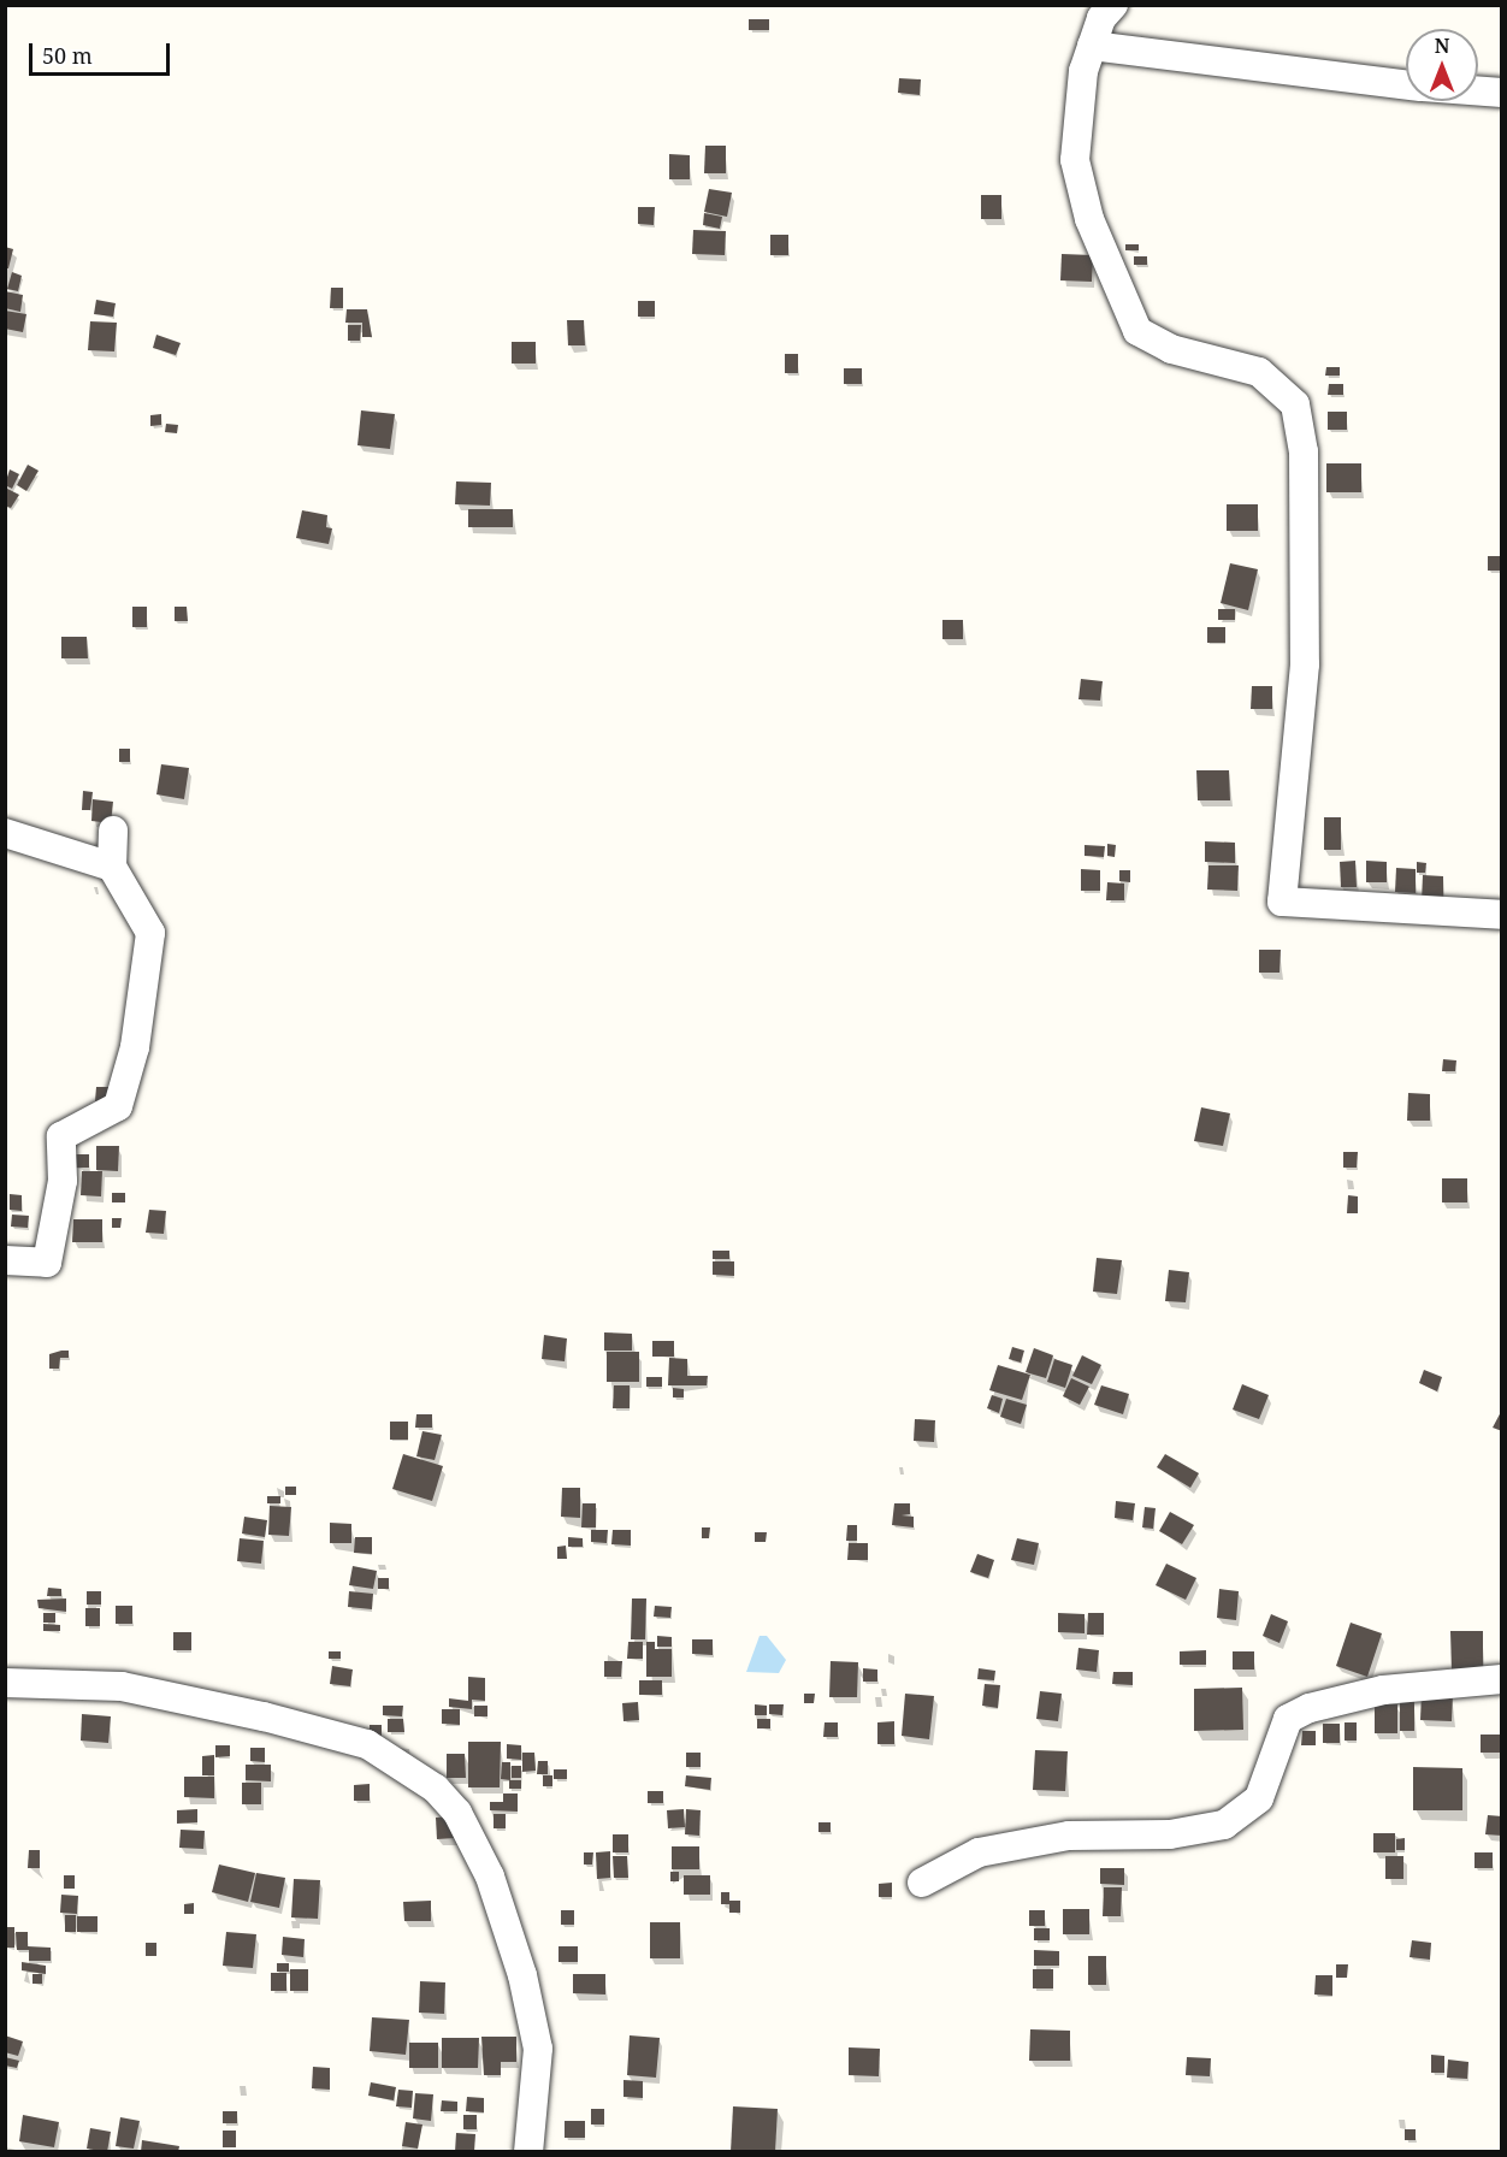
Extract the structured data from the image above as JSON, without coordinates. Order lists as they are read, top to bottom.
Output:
{
  "scale_bar": "50 m",
  "north": "top"
}
